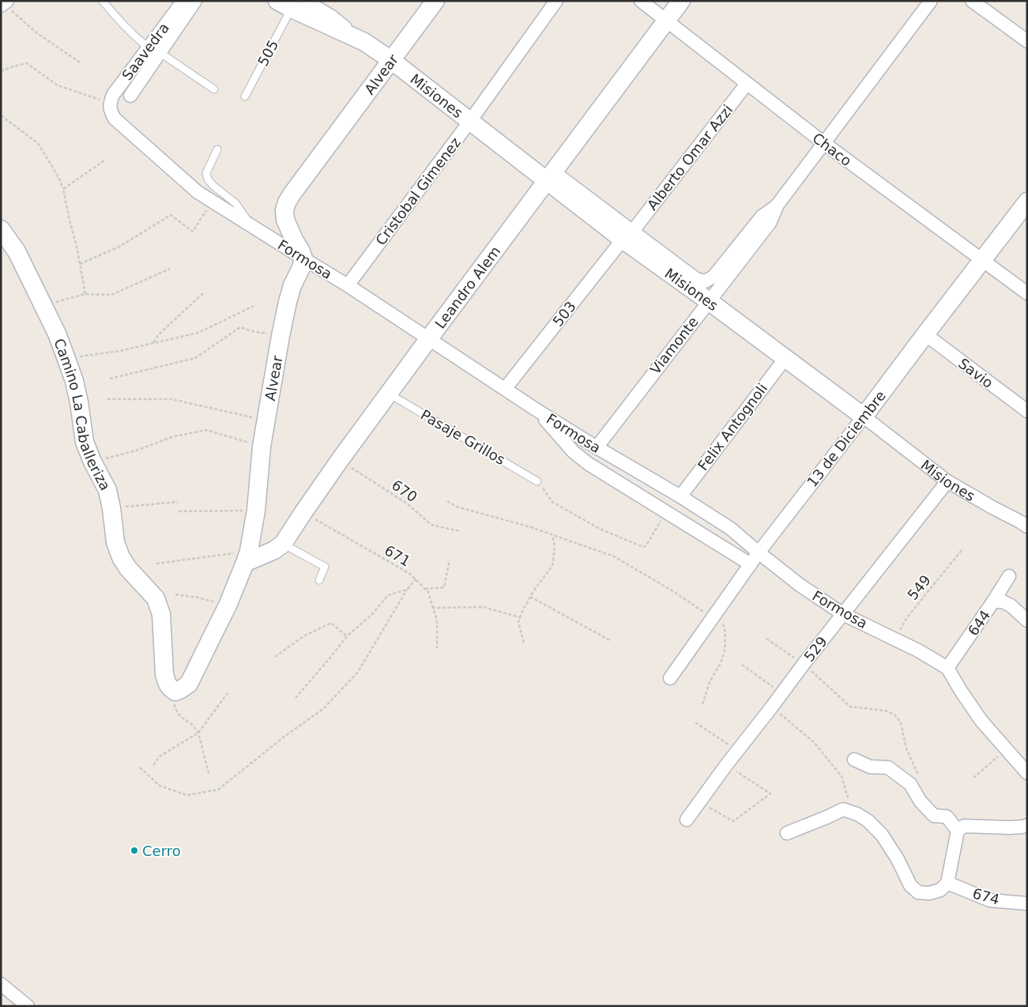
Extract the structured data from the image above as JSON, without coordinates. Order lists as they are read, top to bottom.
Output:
{
  "streets": {
    "street": [
      "Saavedra",
      "Alvear",
      "Misiones",
      "Chaco",
      "Alberto Omar Azzi",
      "Cristobal Gimenez",
      "Formosa",
      "Leandro Alem",
      "503",
      "Viamonte",
      "Savio",
      "Camino La Caballeriza",
      "Felix Antognoli",
      "13 de Diciembre",
      "644",
      "529",
      "674"
    ],
    "lane": ["505", "Pasaje Grillos"],
    "path": ["670", "671", "549"]
  },
  "crossings": [
    ["Saavedra", "Formosa"],
    ["505", "Misiones"],
    ["Alvear", "Misiones"],
    ["Alvear", "Formosa"],
    ["Alvear", "Leandro Alem"],
    ["Alvear", "Camino La Caballeriza"],
    ["Misiones", "Alberto Omar Azzi"],
    ["Misiones", "Cristobal Gimenez"],
    ["Misiones", "Leandro Alem"],
    ["Misiones", "503"],
    ["Misiones", "Viamonte"],
    ["Misiones", "Felix Antognoli"],
    ["Misiones", "13 de Diciembre"],
    ["Misiones", "529"],
    ["Chaco", "Alberto Omar Azzi"],
    ["Chaco", "Leandro Alem"],
    ["Chaco", "Viamonte"],
    ["Chaco", "13 de Diciembre"],
    ["Alberto Omar Azzi", "503"],
    ["Cristobal Gimenez", "Formosa"],
    ["Formosa", "Leandro Alem"],
    ["Formosa", "503"],
    ["Formosa", "Viamonte"],
    ["Formosa", "Felix Antognoli"],
    ["Formosa", "13 de Diciembre"],
    ["Formosa", "549"],
    ["Formosa", "644"],
    ["Formosa", "529"],
    ["Leandro Alem", "Pasaje Grillos"],
    ["Leandro Alem", "670"],
    ["Leandro Alem", "671"],
    ["Savio", "13 de Diciembre"]
  ],
  "places": ["Cerro"]
}
